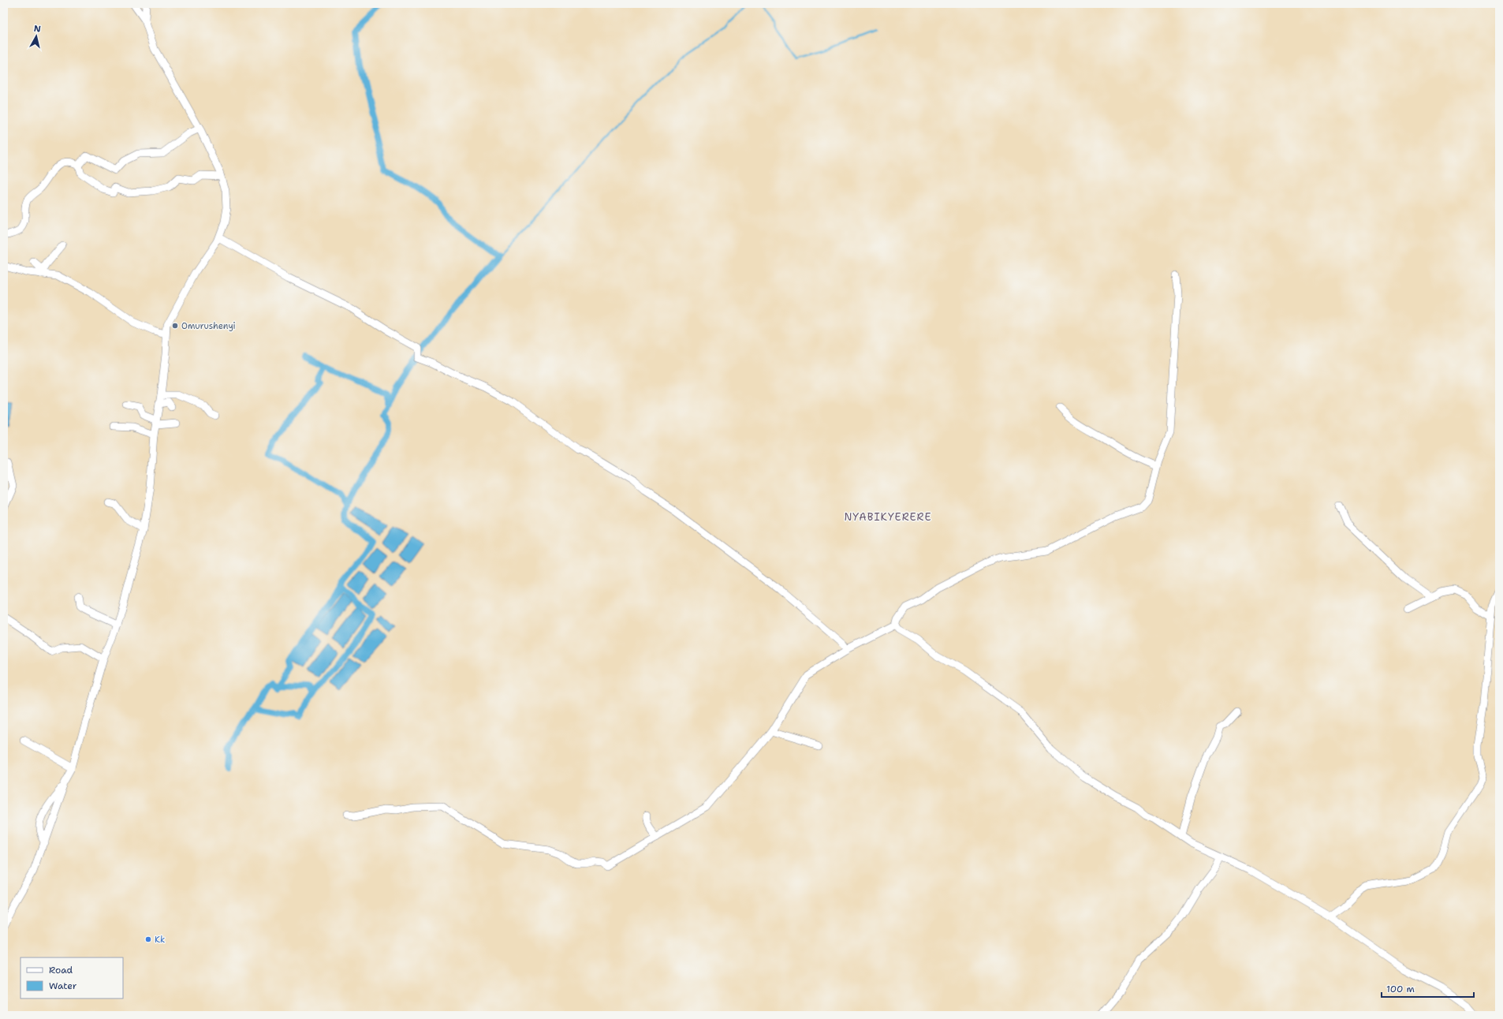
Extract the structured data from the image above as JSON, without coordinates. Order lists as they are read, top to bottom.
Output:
{
  "districts": ["NYABIKYERERE"],
  "places": ["Omurushenyi", "Kk"],
  "legend": ["Road", "Water"],
  "scale_bar": "100 m",
  "north": "top"
}
